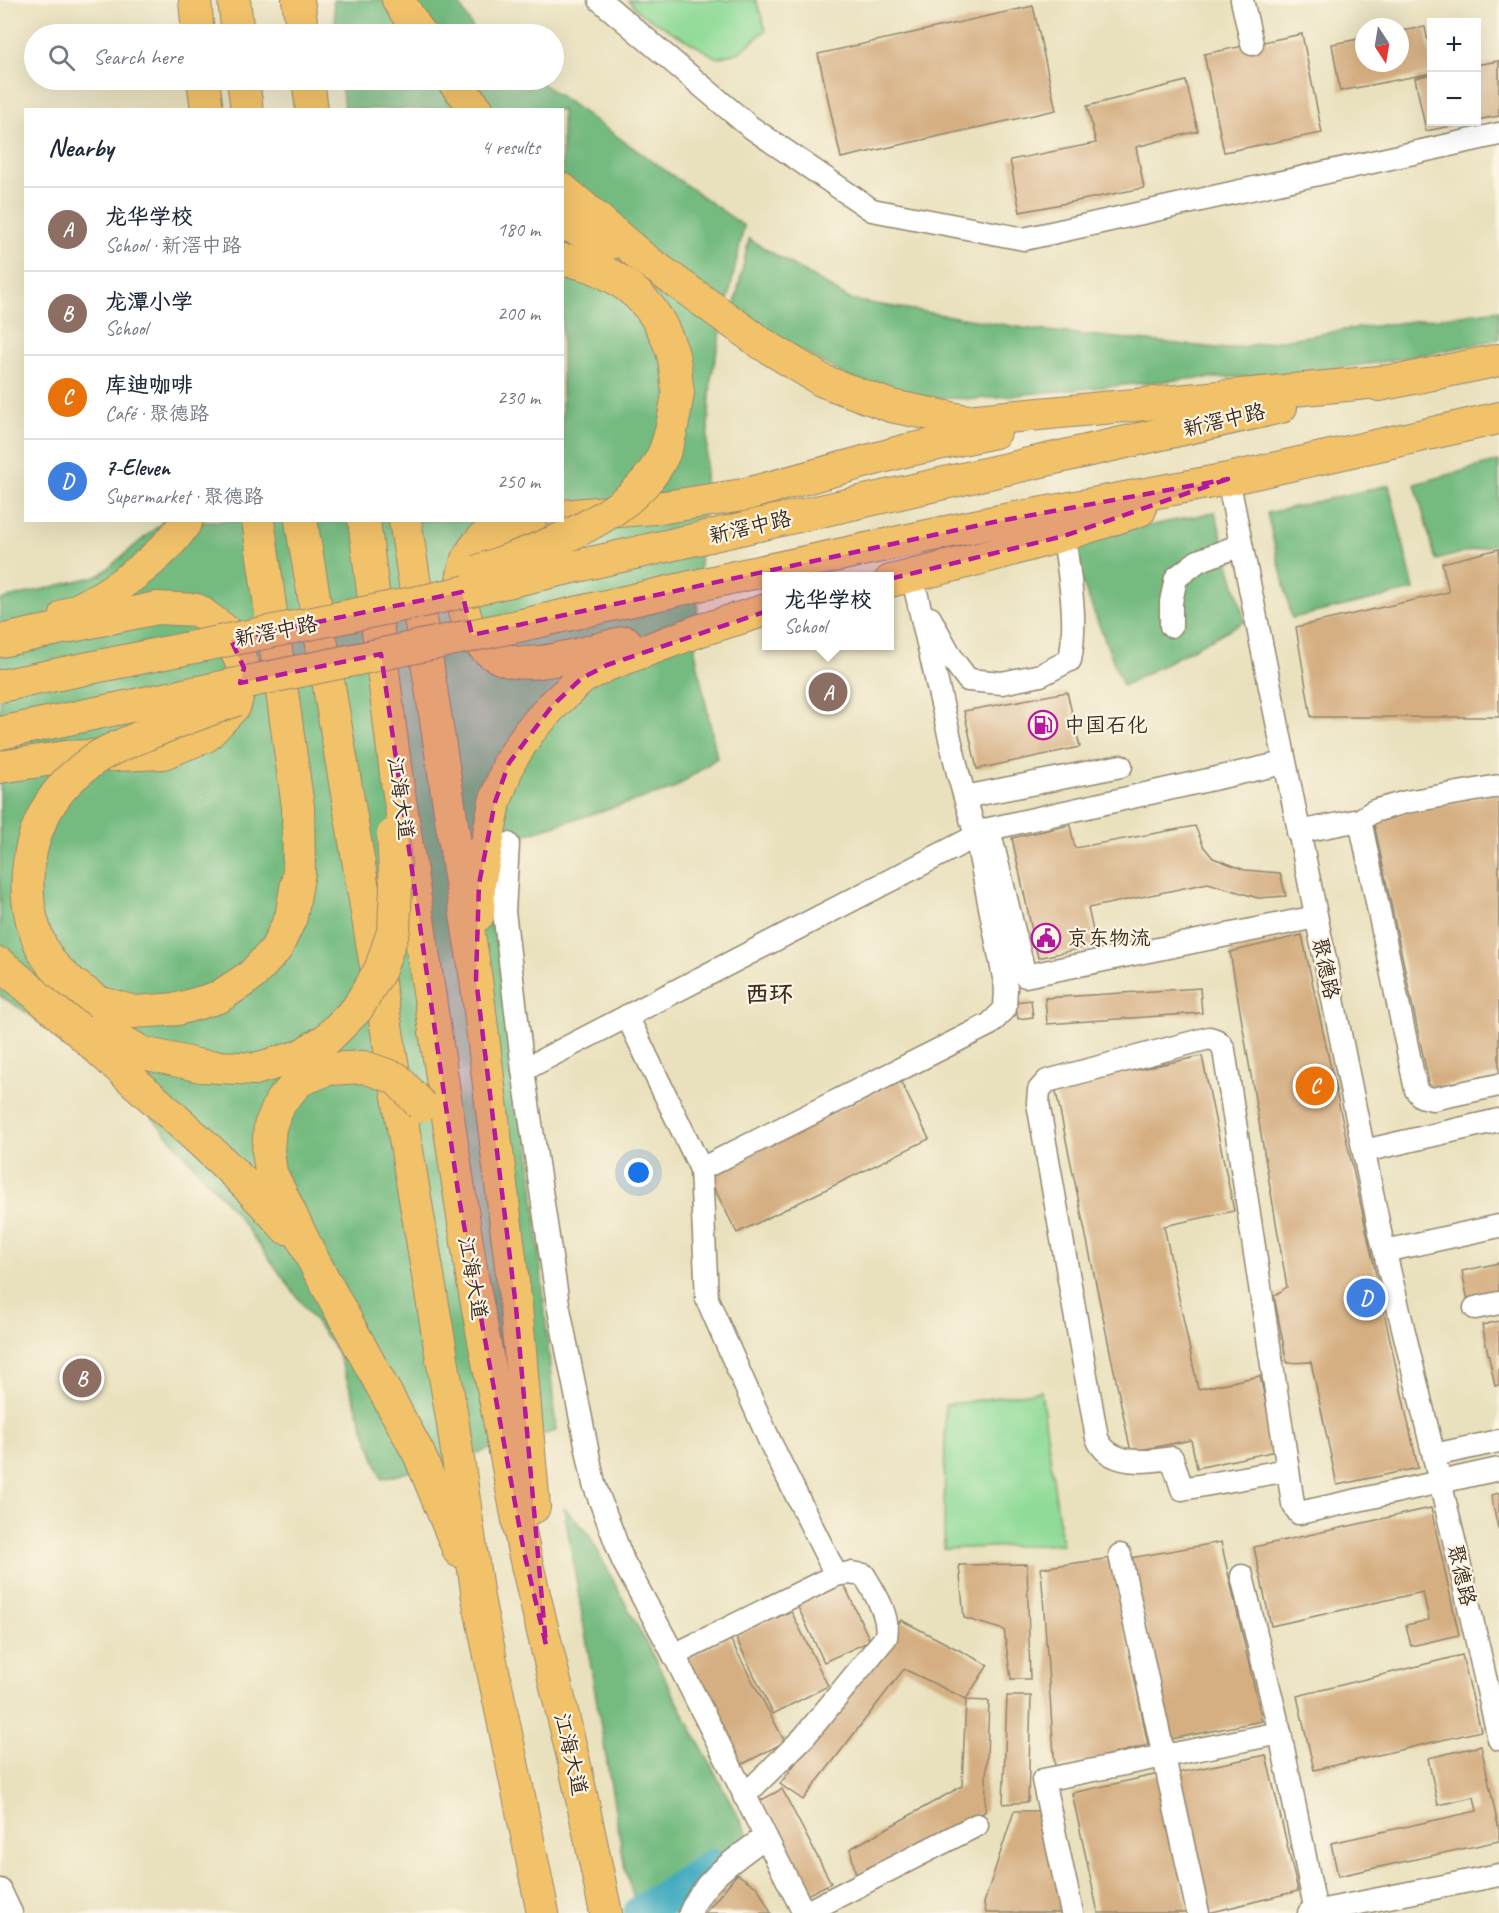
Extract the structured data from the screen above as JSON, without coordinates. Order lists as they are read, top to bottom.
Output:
{
  "streets": {
    "highway": ["新滘中路", "江海大道"],
    "street": ["聚德路"]
  },
  "crossings": [
    ["新滘中路", "江海大道"],
    ["新滘中路", "聚德路"]
  ],
  "districts": ["西环"],
  "places": {
    "fuel station": ["中国石化"],
    "public building": ["京东物流"]
  },
  "north": "bottom",
  "page": {
    "map_buttons": ["+", "−"],
    "search": "Search here",
    "heading": ["Nearby", "4 results"],
    "list": [
      {
        "mark": "A",
        "name": "龙华学校",
        "note": "School · 新滘中路",
        "value": "180 m"
      },
      {
        "mark": "B",
        "name": "龙潭小学",
        "note": "School",
        "value": "200 m"
      },
      {
        "mark": "C",
        "name": "库迪咖啡",
        "note": "Café · 聚德路",
        "value": "230 m"
      },
      {
        "mark": "D",
        "name": "7-Eleven",
        "note": "Supermarket · 聚德路",
        "value": "250 m"
      }
    ],
    "popup": ["龙华学校", "School"],
    "pins": [
      "A",
      "C",
      "D",
      "B"
    ]
  }
}
